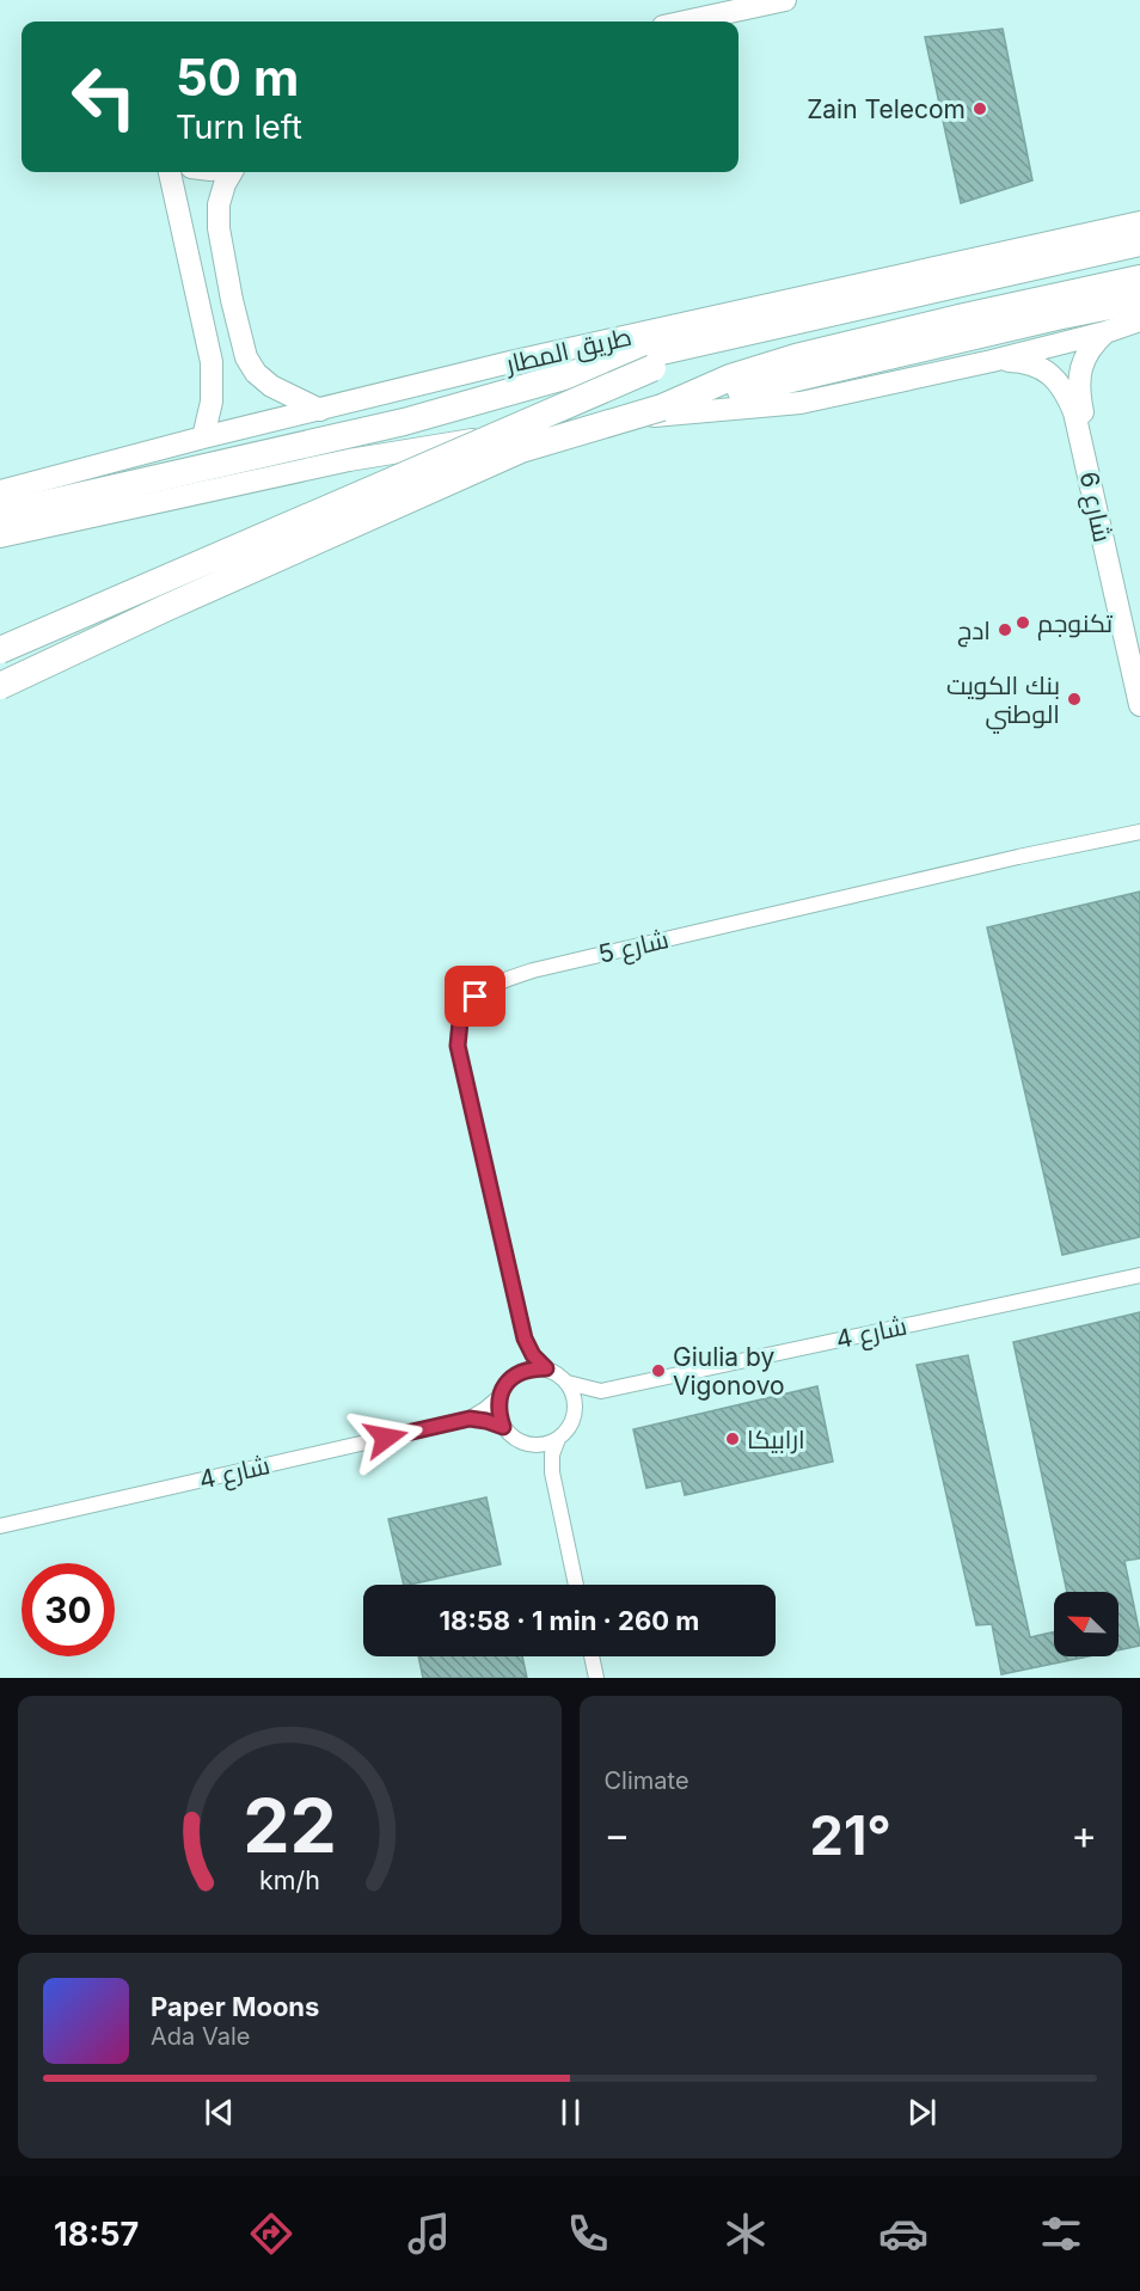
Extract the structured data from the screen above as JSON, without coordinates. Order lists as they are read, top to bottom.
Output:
{
  "streets": {
    "main road": ["طريق المطار", "شارع 6"],
    "street": ["شارع 5", "شارع 4"]
  },
  "crossings": [
    ["شارع 5", "شارع 4"]
  ],
  "places": [
    "Zain Telecom",
    "تكنوجم",
    "ادج",
    "بنك الكويت الوطني",
    "Giulia by Vigonovo",
    "ارابيكا"
  ],
  "north": "top left",
  "page": {
    "turn": ["50 m", "Turn left"],
    "limit": "30",
    "trip": "18:58 · 1 min · 260 m",
    "tile": "Climate",
    "heat": ["−", "21°", "+"],
    "song": ["Paper Moons", "Ada Vale"],
    "tabs": "18:57",
    "gauge": ["22", "km/h"]
  }
}
